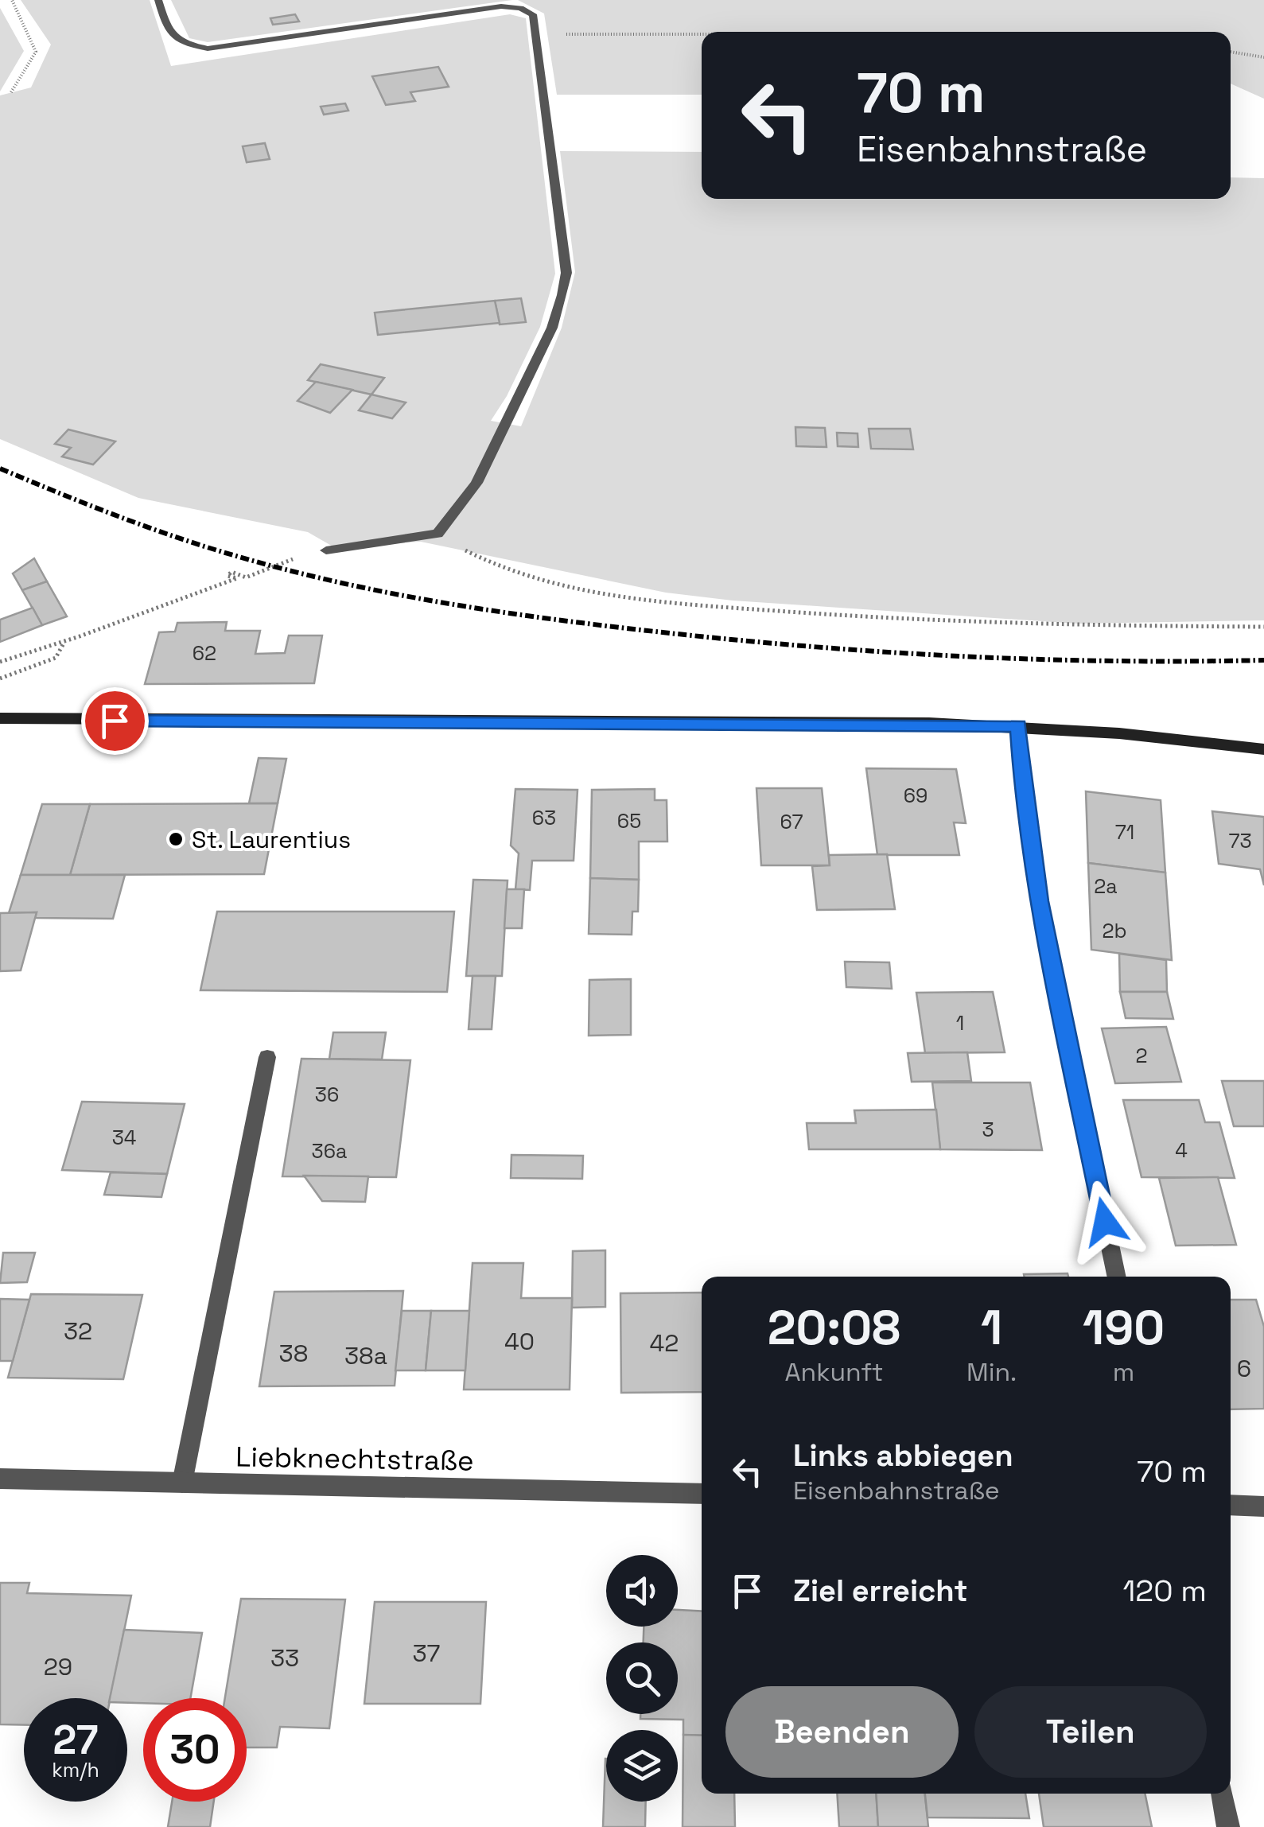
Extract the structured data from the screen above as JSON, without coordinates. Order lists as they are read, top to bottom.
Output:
{
  "streets": {
    "street": ["Liebknechtstraße"]
  },
  "places": ["St. Laurentius"],
  "house_numbers": [
    "62",
    "69",
    "63",
    "65",
    "67",
    "71",
    "73",
    "2a",
    "2b",
    "1",
    "2",
    "36",
    "3",
    "34",
    "4",
    "36a",
    "32",
    "40",
    "42",
    "38",
    "38a",
    "6",
    "37",
    "33",
    "29"
  ],
  "page": {
    "turn": ["70 m", "Eisenbahnstraße"],
    "eta": [
      "20:08",
      "Ankunft",
      "1",
      "Min.",
      "190",
      "m"
    ],
    "list": [
      {
        "name": "Links abbiegen",
        "note": "Eisenbahnstraße",
        "value": "70 m"
      },
      {
        "name": "Ziel erreicht",
        "value": "120 m"
      }
    ],
    "buttons": ["Beenden", "Teilen"],
    "speed": "27 km/h",
    "limit": "30"
  }
}
